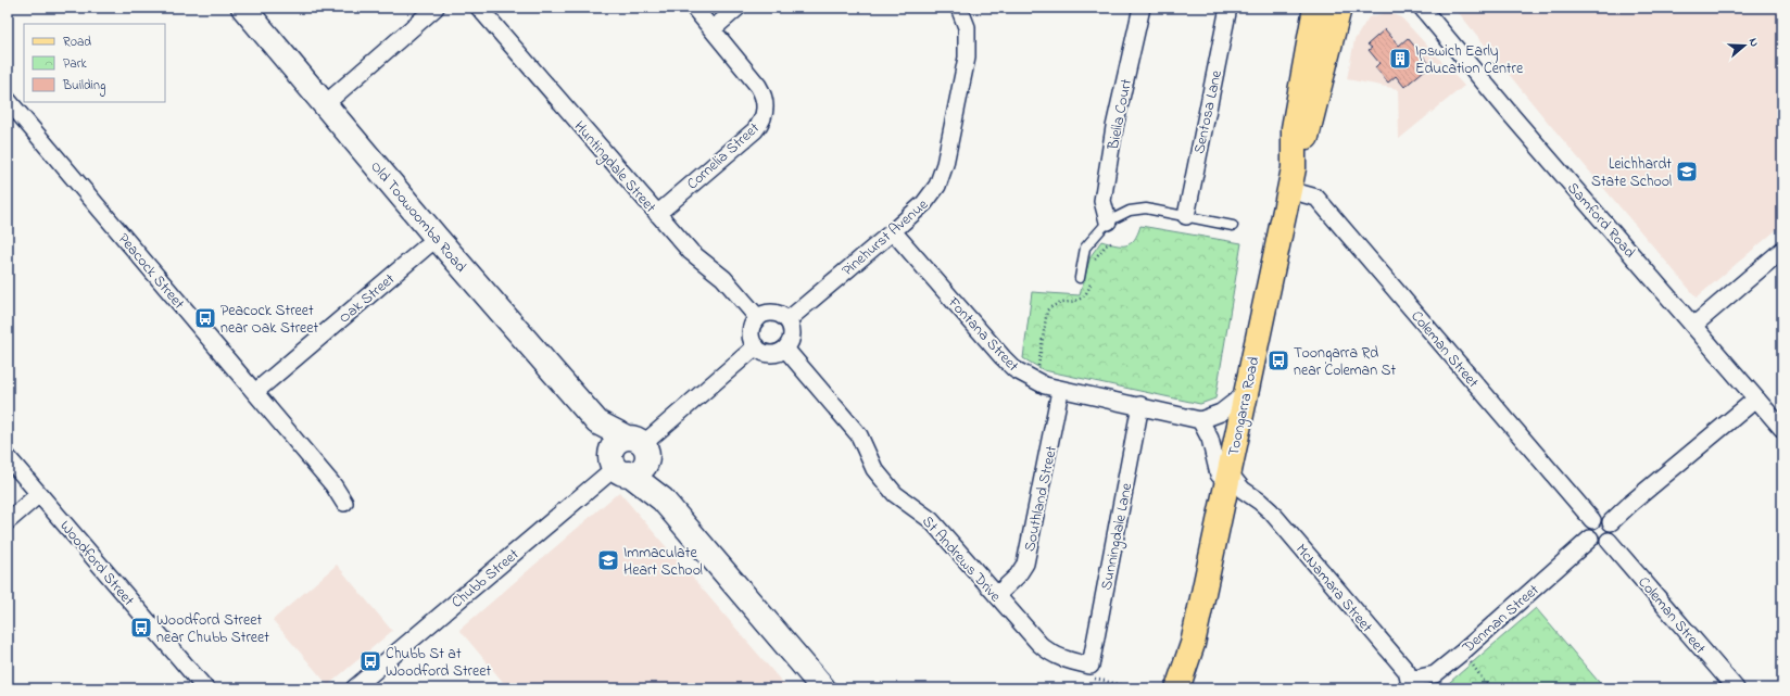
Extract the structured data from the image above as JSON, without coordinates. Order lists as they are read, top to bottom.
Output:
{
  "streets": {
    "main road": ["Toongarra Road"],
    "street": [
      "Sentosa Lane",
      "Biella Court",
      "Cornelia Street",
      "Huntingdale Street",
      "Old Toowoomba Road",
      "Samford Road",
      "Pinehurst Avenue",
      "Peacock Street",
      "Oak Street",
      "Fontana Street",
      "Coleman Street",
      "Southland Street",
      "Sunningdale Lane",
      "St Andrews Drive",
      "Woodford Street",
      "Chubb Street",
      "McNamara Street",
      "Denman Street"
    ]
  },
  "crossings": [
    ["Cornelia Street", "Huntingdale Street"],
    ["Huntingdale Street", "Pinehurst Avenue"],
    ["Huntingdale Street", "St Andrews Drive"],
    ["Old Toowoomba Road", "Oak Street"],
    ["Old Toowoomba Road", "Chubb Street"],
    ["Pinehurst Avenue", "Fontana Street"],
    ["Pinehurst Avenue", "St Andrews Drive"],
    ["Peacock Street", "Oak Street"],
    ["Fontana Street", "Southland Street"],
    ["Fontana Street", "Sunningdale Lane"],
    ["Coleman Street", "Toongarra Road"],
    ["Coleman Street", "Denman Street"],
    ["Toongarra Road", "McNamara Street"],
    ["Southland Street", "St Andrews Drive"],
    ["Sunningdale Lane", "St Andrews Drive"],
    ["McNamara Street", "Denman Street"]
  ],
  "places": {
    "building": ["Ipswich Early Education Centre"],
    "school or university": ["Leichhardt State School", "Immaculate Heart School"],
    "bus stop": [
      "Peacock Street near Oak Street",
      "Toongarra Rd near Coleman St",
      "Woodford Street near Chubb Street",
      "Chubb St at Woodford Street"
    ]
  },
  "legend": ["Road", "Park", "Building"],
  "north": "right"
}
